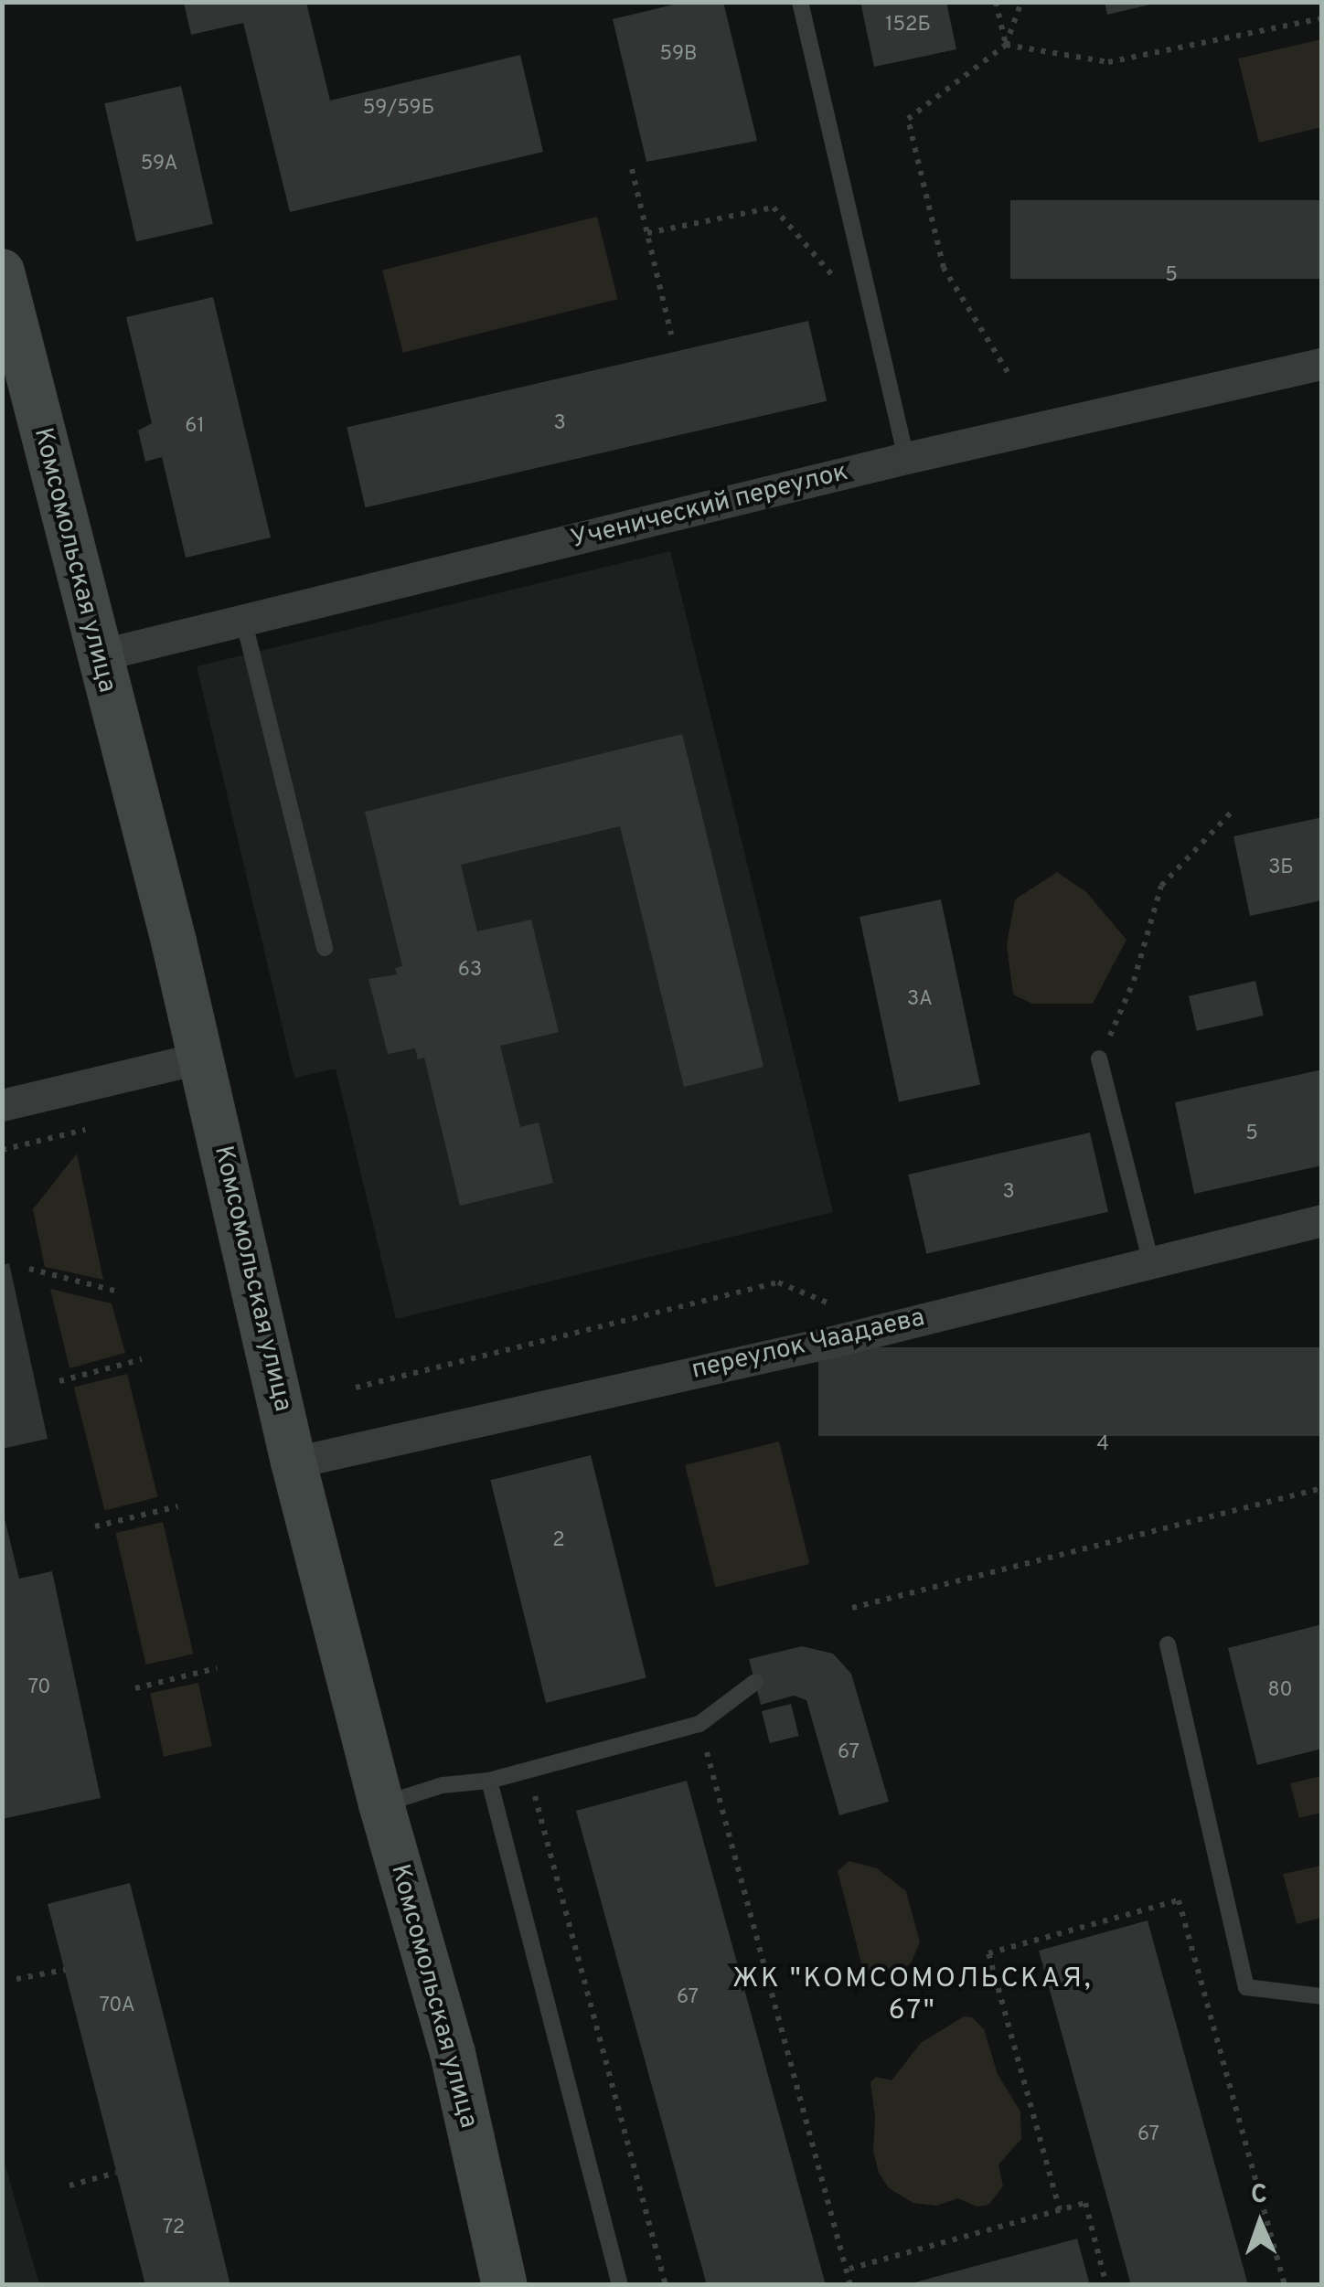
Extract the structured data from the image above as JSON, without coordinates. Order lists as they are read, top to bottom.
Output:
{
  "streets": {
    "main road": ["Комсомольская улица"],
    "street": ["Ученический переулок", "переулок Чаадаева"]
  },
  "crossings": [
    ["Ученический переулок", "Комсомольская улица"],
    ["Комсомольская улица", "переулок Чаадаева"]
  ],
  "districts": ["ЖК \"КОМСОМОЛЬСКАЯ, 67\""],
  "house_numbers": [
    "152Б",
    "59В",
    "59/59Б",
    "59А",
    "5",
    "3",
    "61",
    "3Б",
    "63",
    "3А",
    "5",
    "3",
    "4",
    "2",
    "70",
    "80",
    "67",
    "67",
    "70А",
    "67",
    "72"
  ],
  "north": "top"
}
